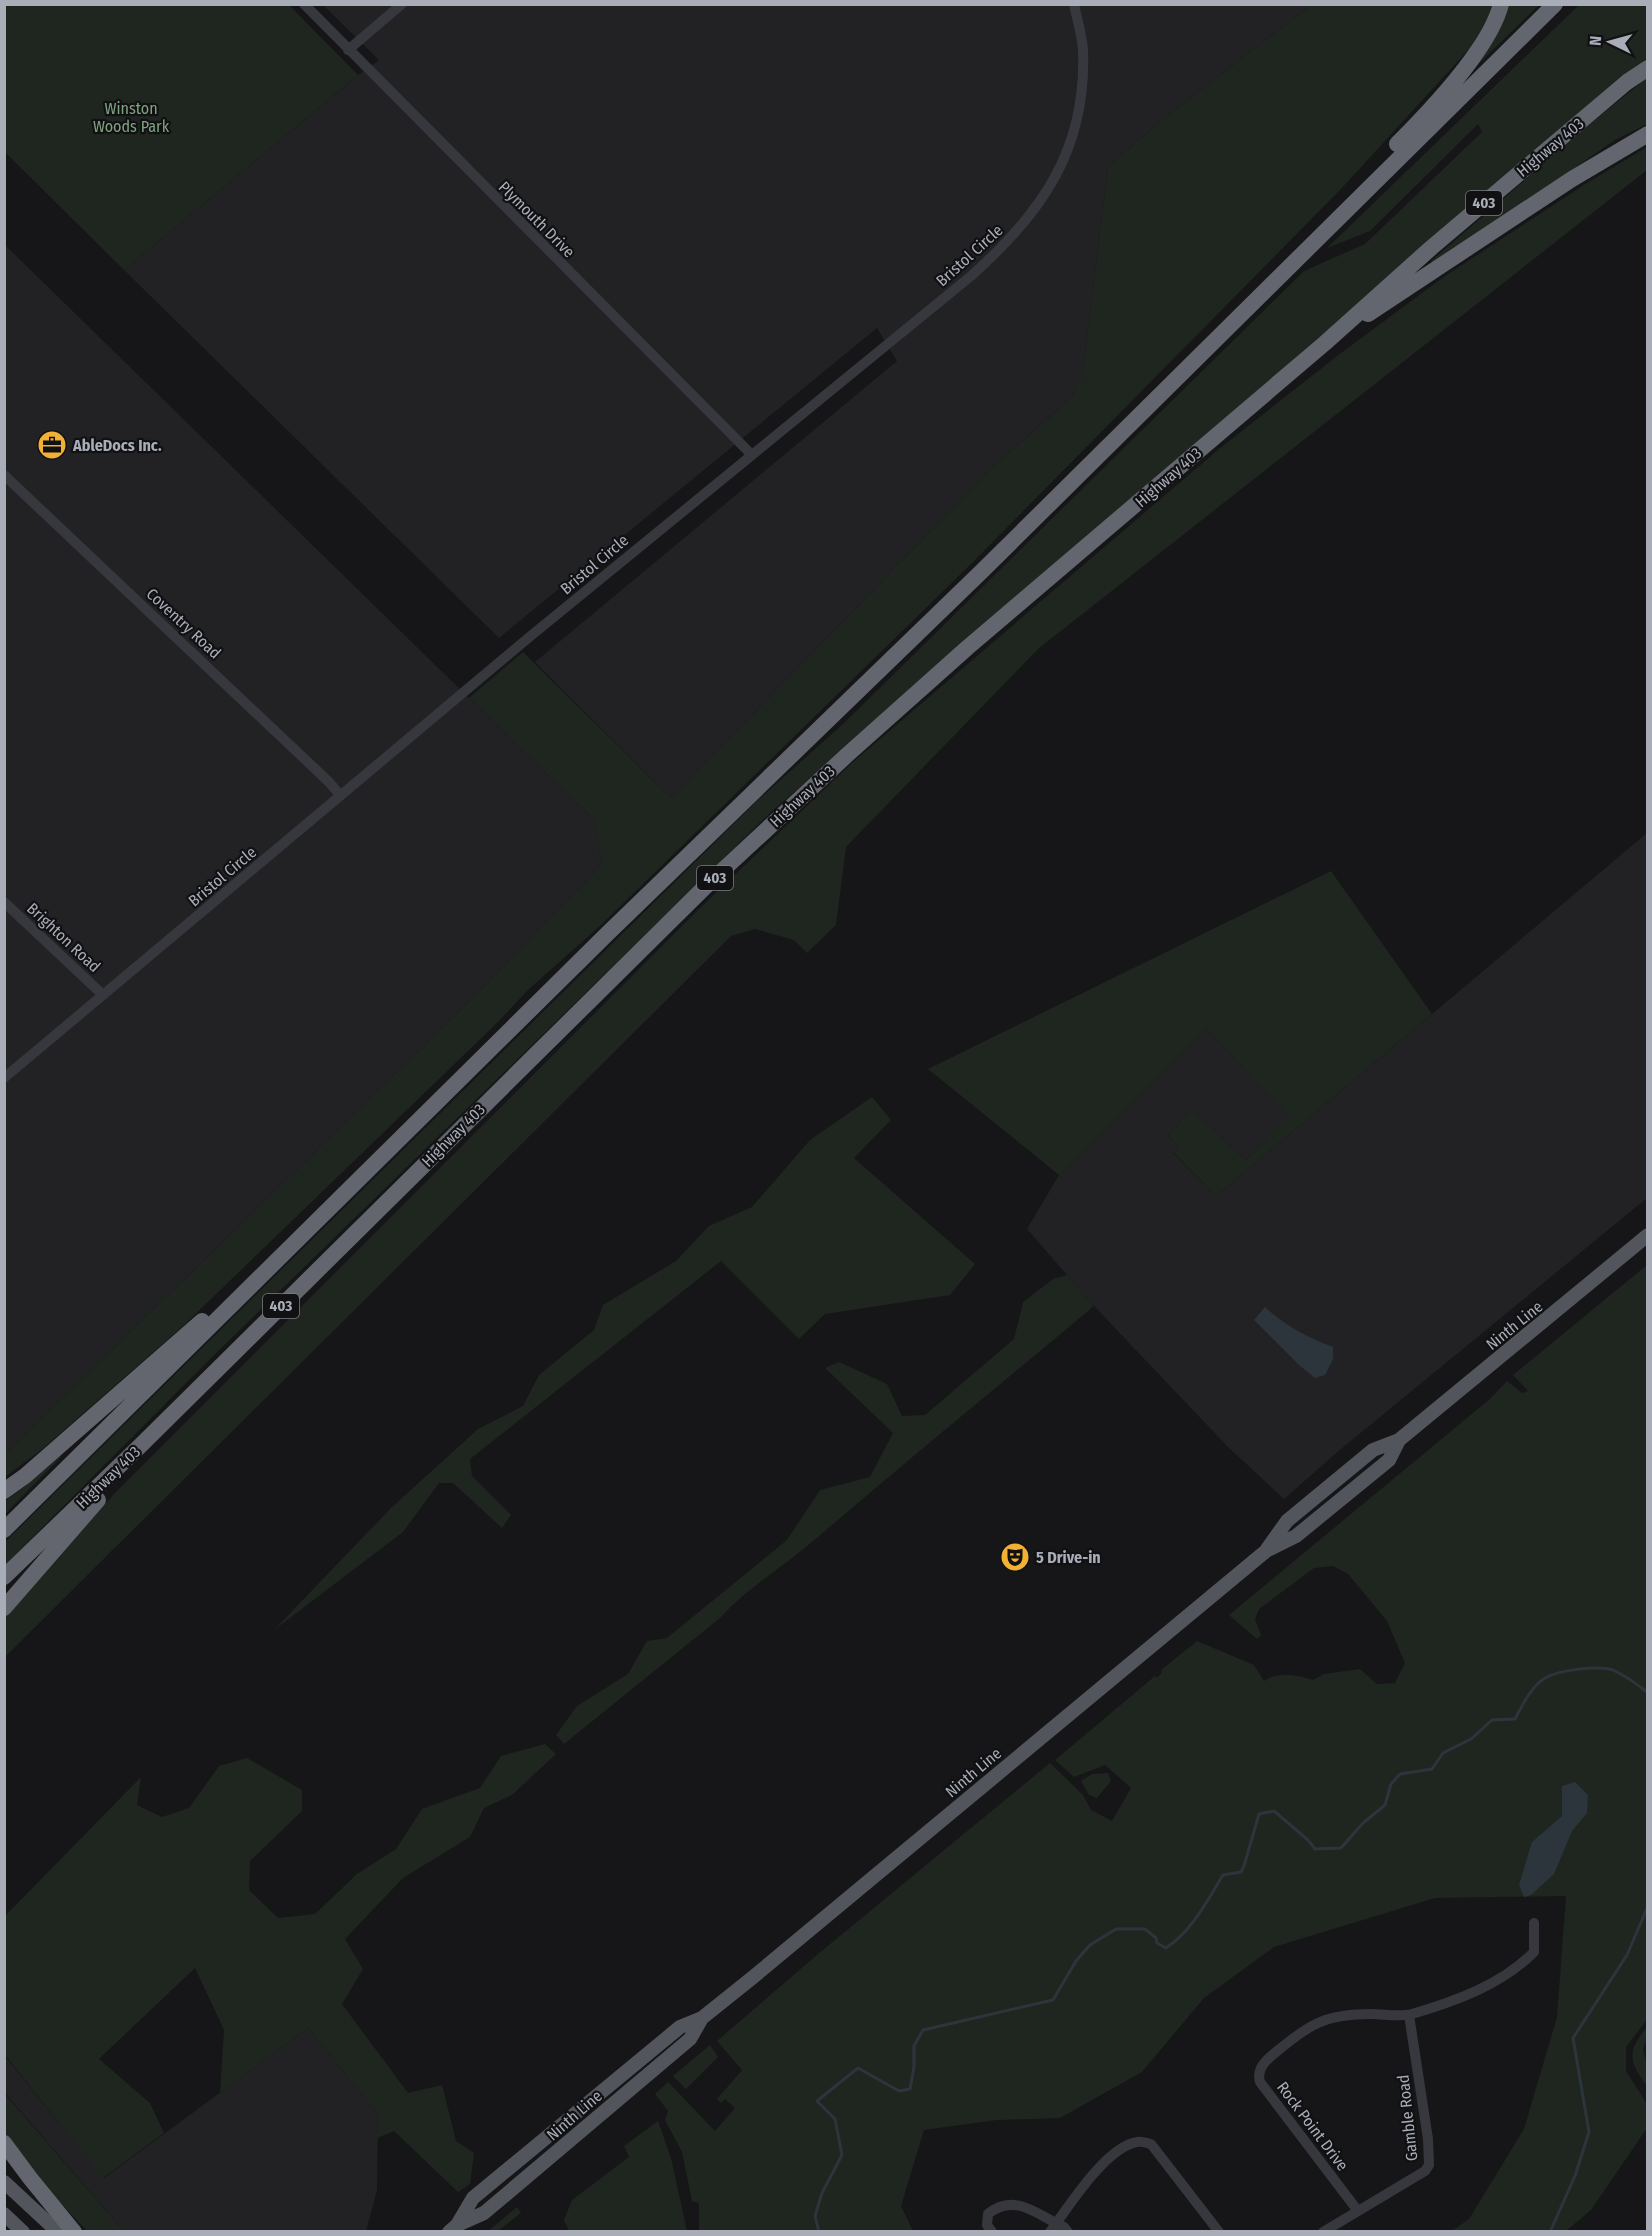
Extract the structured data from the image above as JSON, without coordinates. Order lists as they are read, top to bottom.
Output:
{
  "streets": {
    "highway": ["Highway 403", "403"],
    "main road": ["Ninth Line"],
    "street": [
      "Plymouth Drive",
      "Bristol Circle",
      "Coventry Road",
      "Brighton Road",
      "Gamble Road",
      "Rock Point Drive"
    ]
  },
  "crossings": [
    ["Plymouth Drive", "Bristol Circle"],
    ["Bristol Circle", "Coventry Road"],
    ["Bristol Circle", "Brighton Road"],
    ["Gamble Road", "Rock Point Drive"]
  ],
  "parks": ["Winston Woods Park"],
  "places": {
    "office": ["AbleDocs Inc."],
    "theatre": ["5 Drive-in"]
  },
  "north": "left"
}
